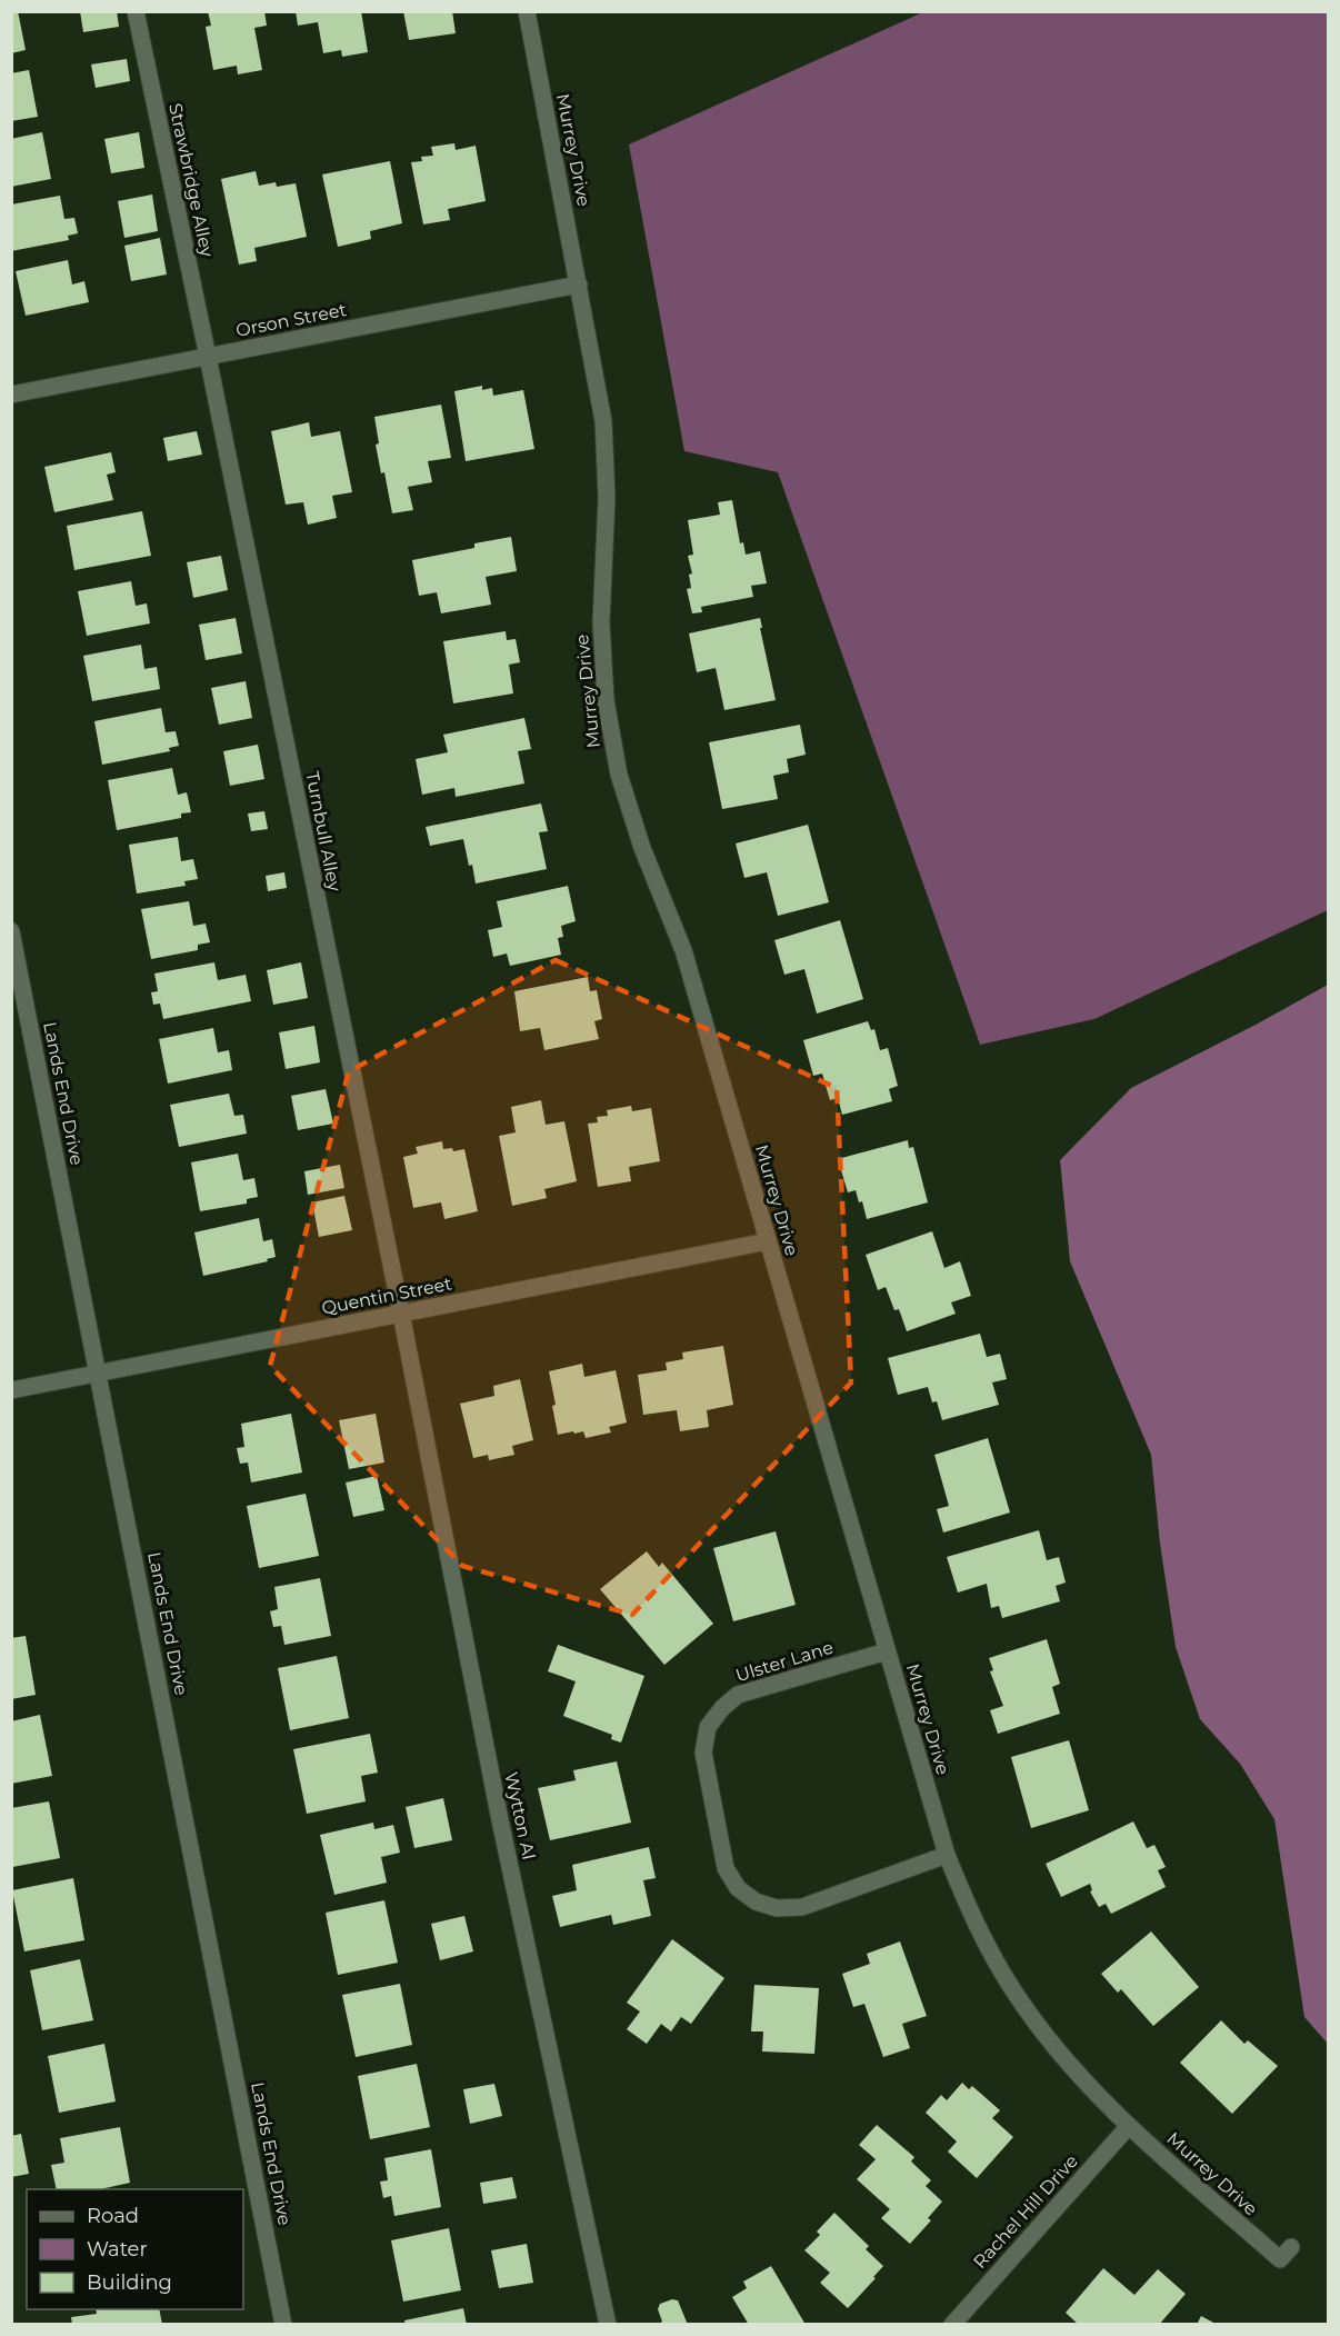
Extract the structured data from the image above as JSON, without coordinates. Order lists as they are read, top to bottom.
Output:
{
  "streets": {
    "street": [
      "Murrey Drive",
      "Strawbridge Alley",
      "Orson Street",
      "Turnbull Alley",
      "Lands End Drive",
      "Quentin Street",
      "Ulster Lane",
      "Wytton Al",
      "Rachel Hill Drive"
    ]
  },
  "crossings": [
    ["Murrey Drive", "Orson Street"],
    ["Murrey Drive", "Quentin Street"],
    ["Murrey Drive", "Ulster Lane"],
    ["Murrey Drive", "Rachel Hill Drive"],
    ["Strawbridge Alley", "Orson Street"],
    ["Strawbridge Alley", "Turnbull Alley"],
    ["Orson Street", "Turnbull Alley"],
    ["Turnbull Alley", "Quentin Street"],
    ["Turnbull Alley", "Wytton Al"],
    ["Lands End Drive", "Quentin Street"],
    ["Quentin Street", "Wytton Al"]
  ],
  "legend": ["Road", "Water", "Building"]
}
